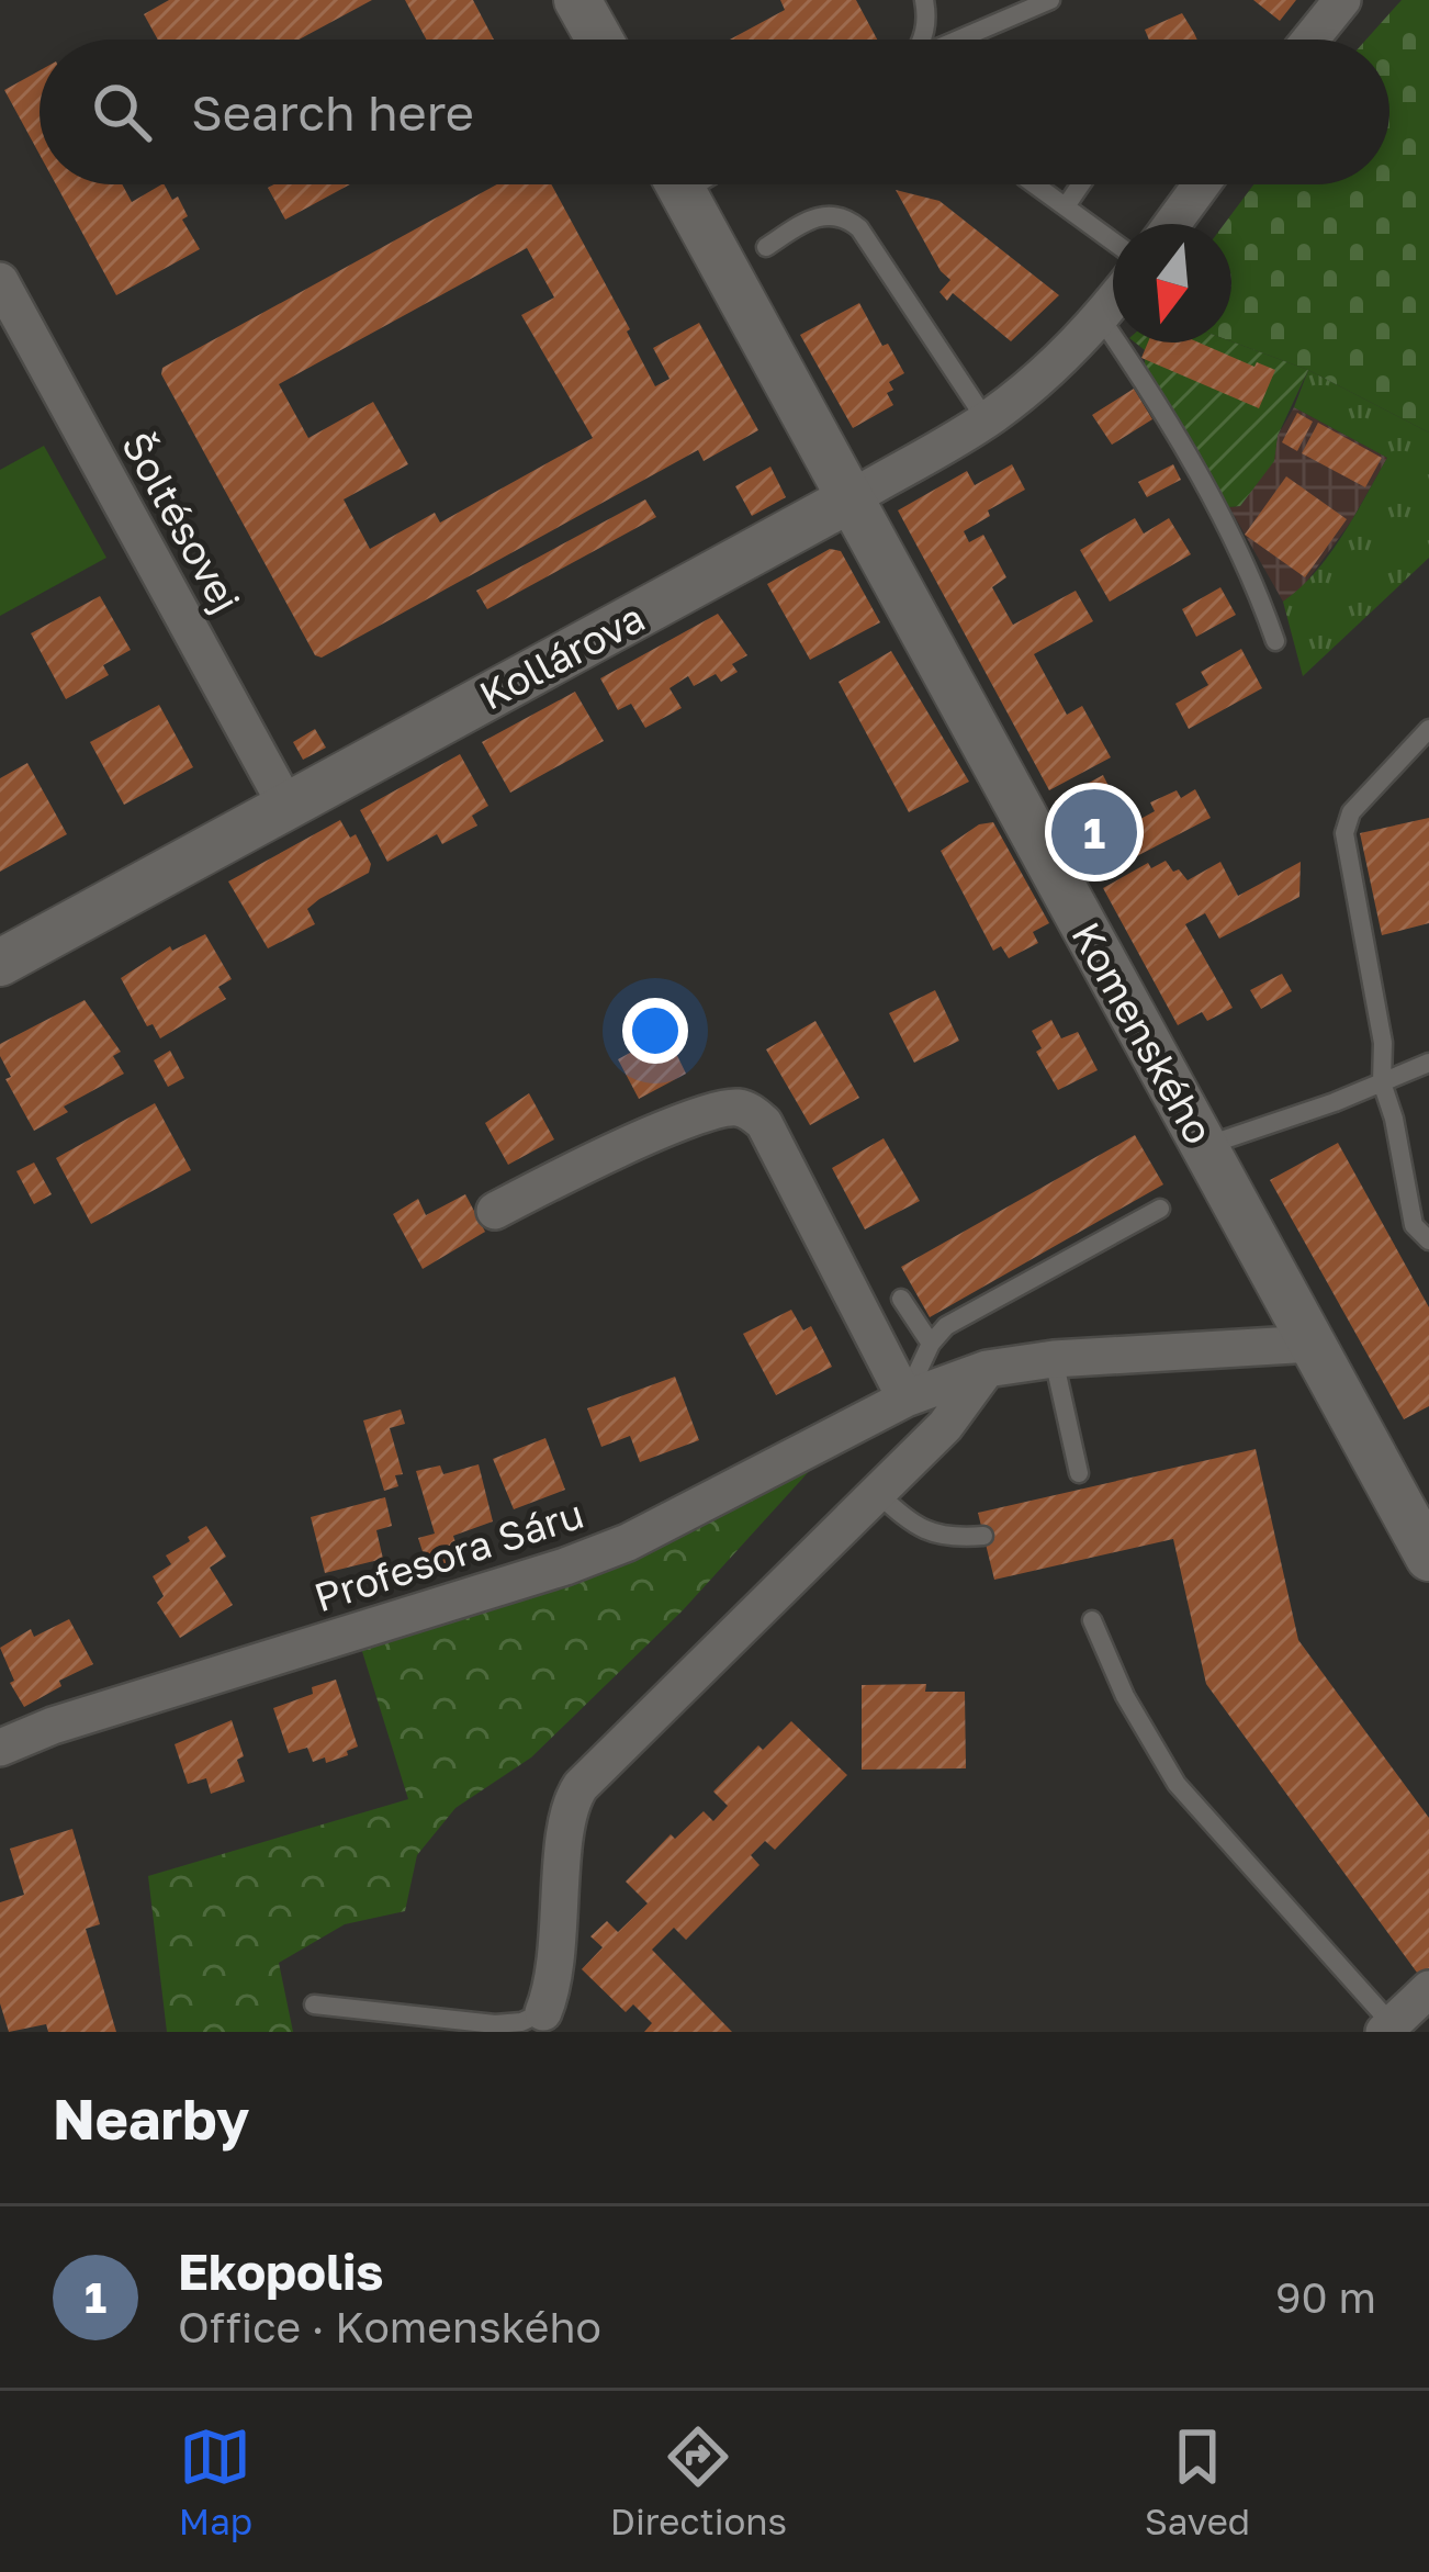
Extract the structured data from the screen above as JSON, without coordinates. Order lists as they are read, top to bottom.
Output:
{
  "streets": {
    "street": [
      "Šoltésovej",
      "Kollárova",
      "Komenského",
      "Profesora Sáru"
    ]
  },
  "crossings": [
    ["Šoltésovej", "Kollárova"],
    ["Kollárova", "Komenského"],
    ["Komenského", "Profesora Sáru"]
  ],
  "north": "bottom",
  "page": {
    "search": "Search here",
    "pins": "1",
    "heading": "Nearby",
    "list": [
      {
        "mark": "1",
        "name": "Ekopolis",
        "note": "Office · Komenského",
        "value": "90 m"
      }
    ],
    "nav": ["Map", "Directions", "Saved"]
  }
}
